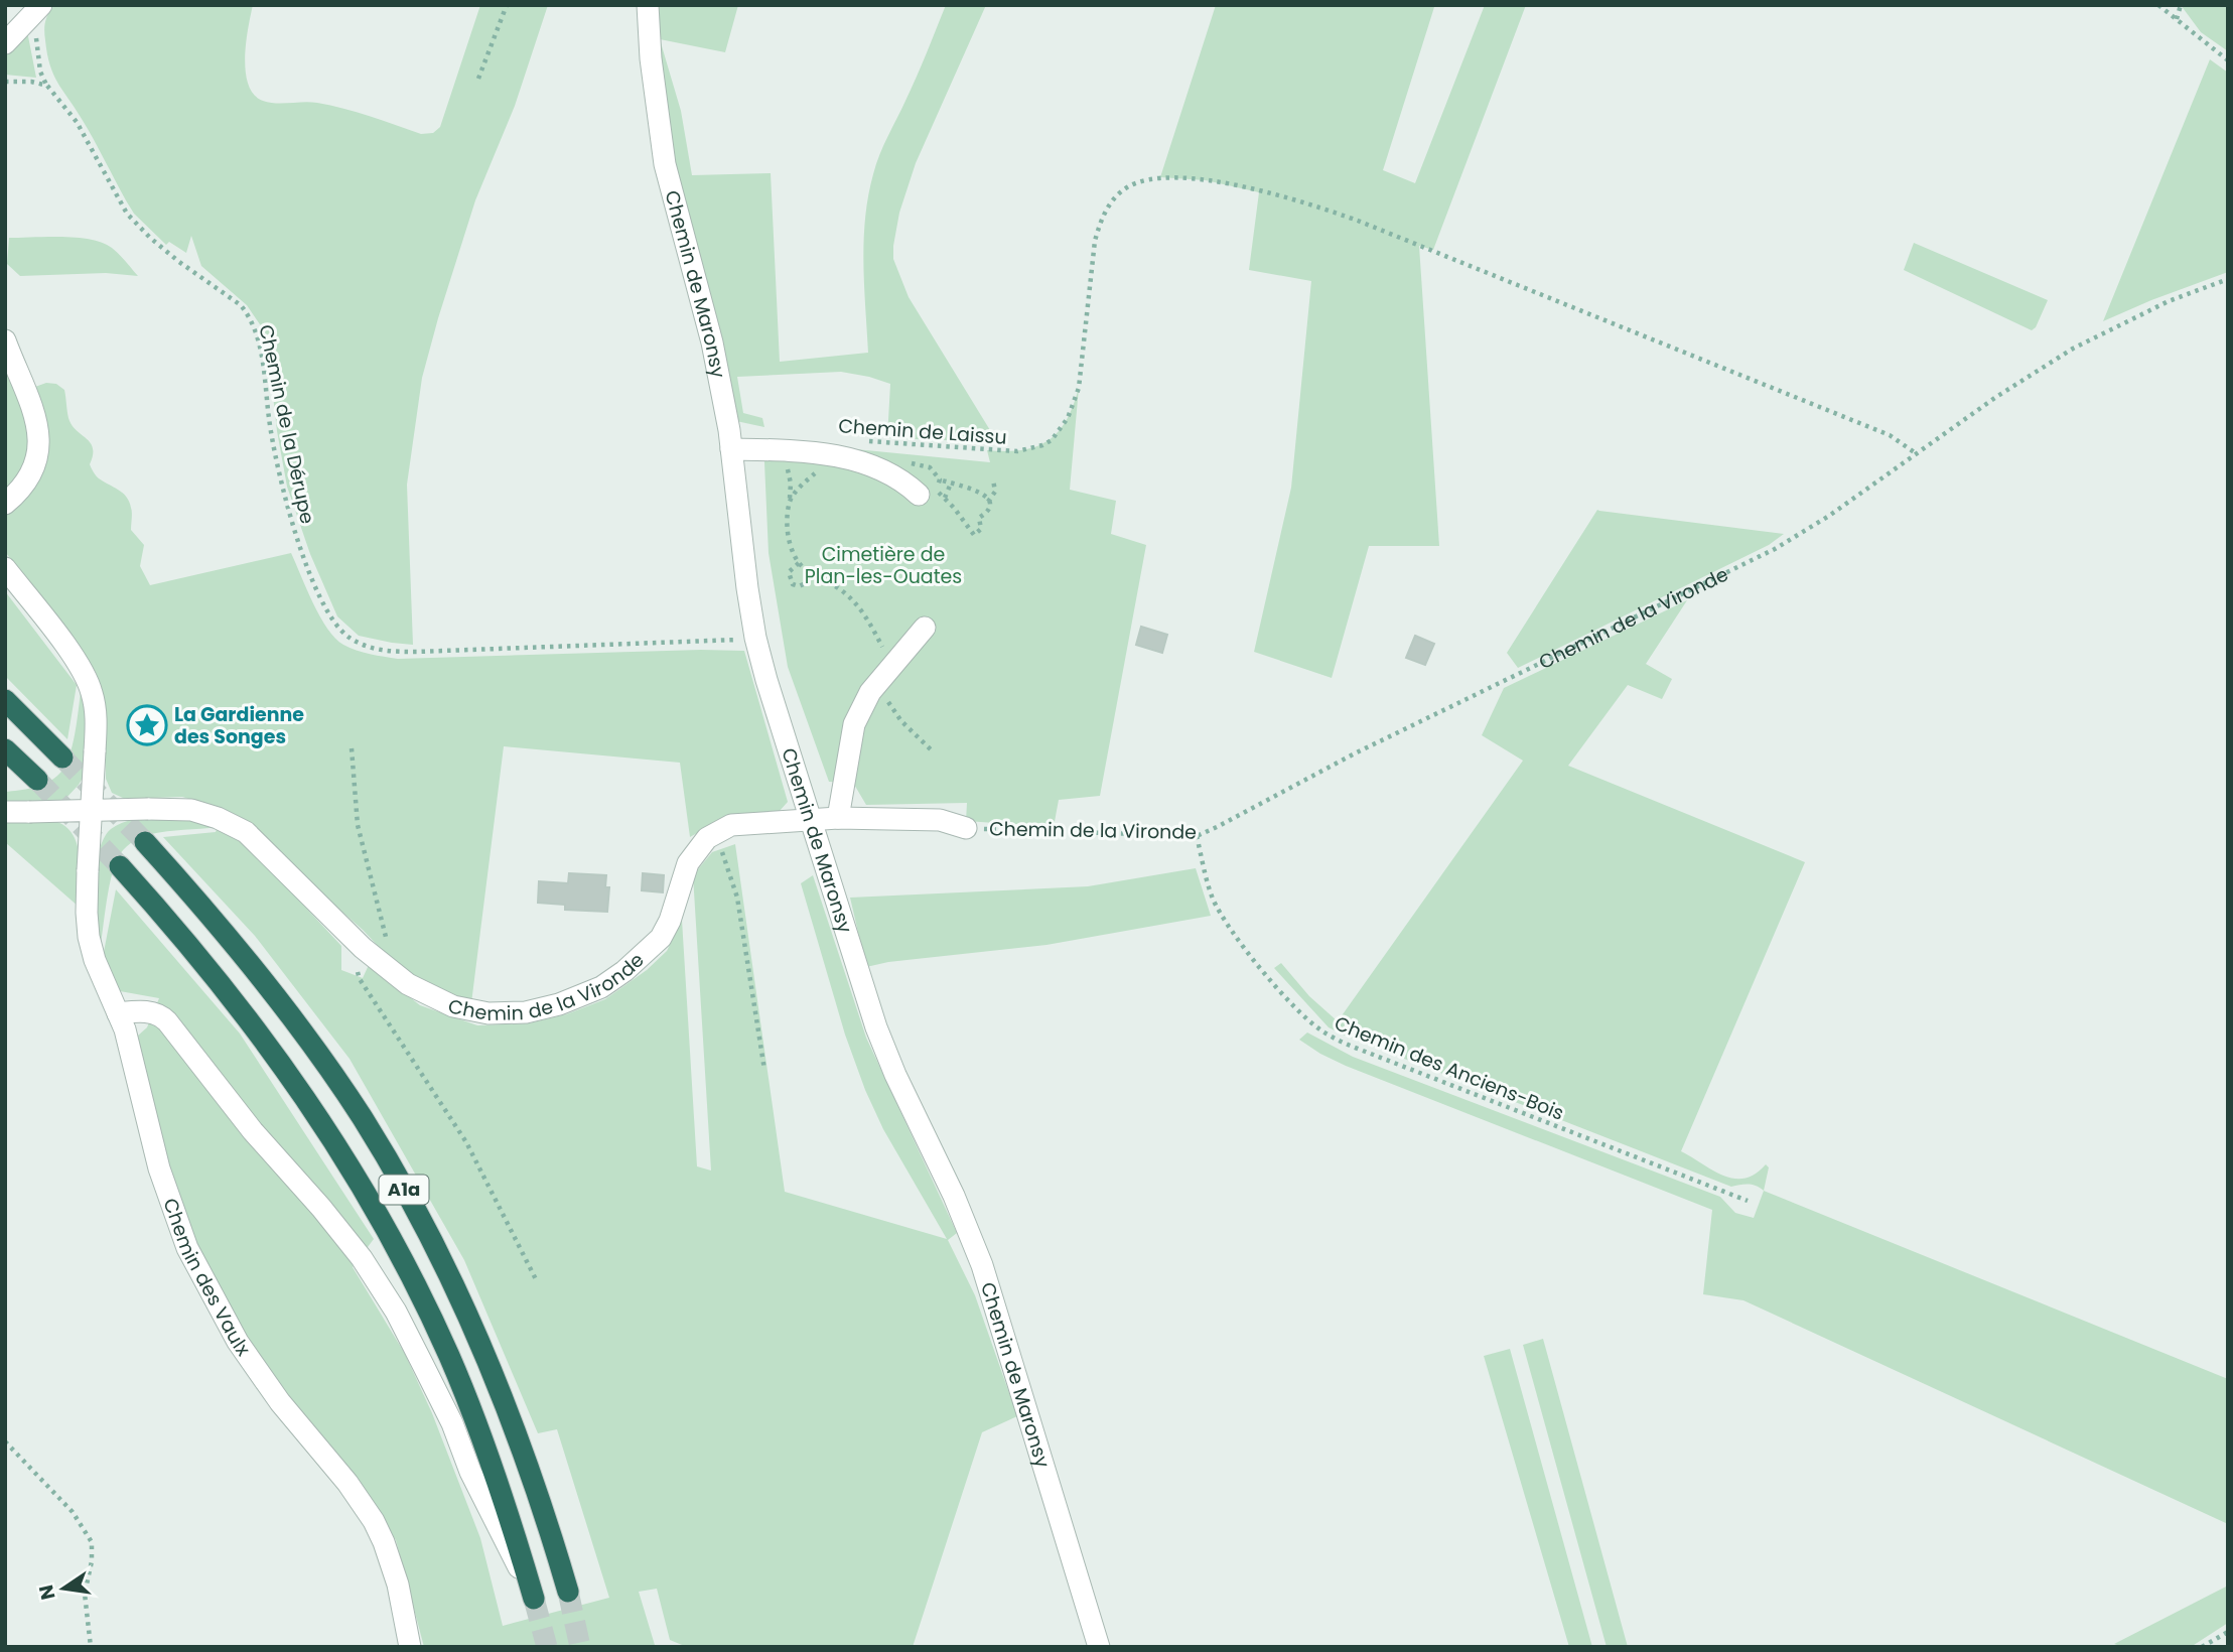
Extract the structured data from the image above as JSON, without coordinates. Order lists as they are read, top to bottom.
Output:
{
  "streets": {
    "highway": ["A1a"],
    "street": ["Chemin de Maronsy", "Chemin de la Vironde", "Chemin des Vaulx"],
    "path": ["Chemin de la Dérupe", "Chemin de Laissu", "Chemin des Anciens-Bois"]
  },
  "crossings": [
    ["Chemin de Maronsy", "Chemin de la Dérupe"],
    ["Chemin de Maronsy", "Chemin de la Vironde"],
    ["Chemin de Laissu", "Chemin de la Vironde"],
    ["Chemin de la Vironde", "Chemin des Anciens-Bois"],
    ["Chemin de la Vironde", "Chemin des Vaulx"]
  ],
  "parks": ["Cimetière de Plan-les-Ouates"],
  "places": {
    "place": ["La Gardienne des Songes"]
  },
  "north": "left"
}
